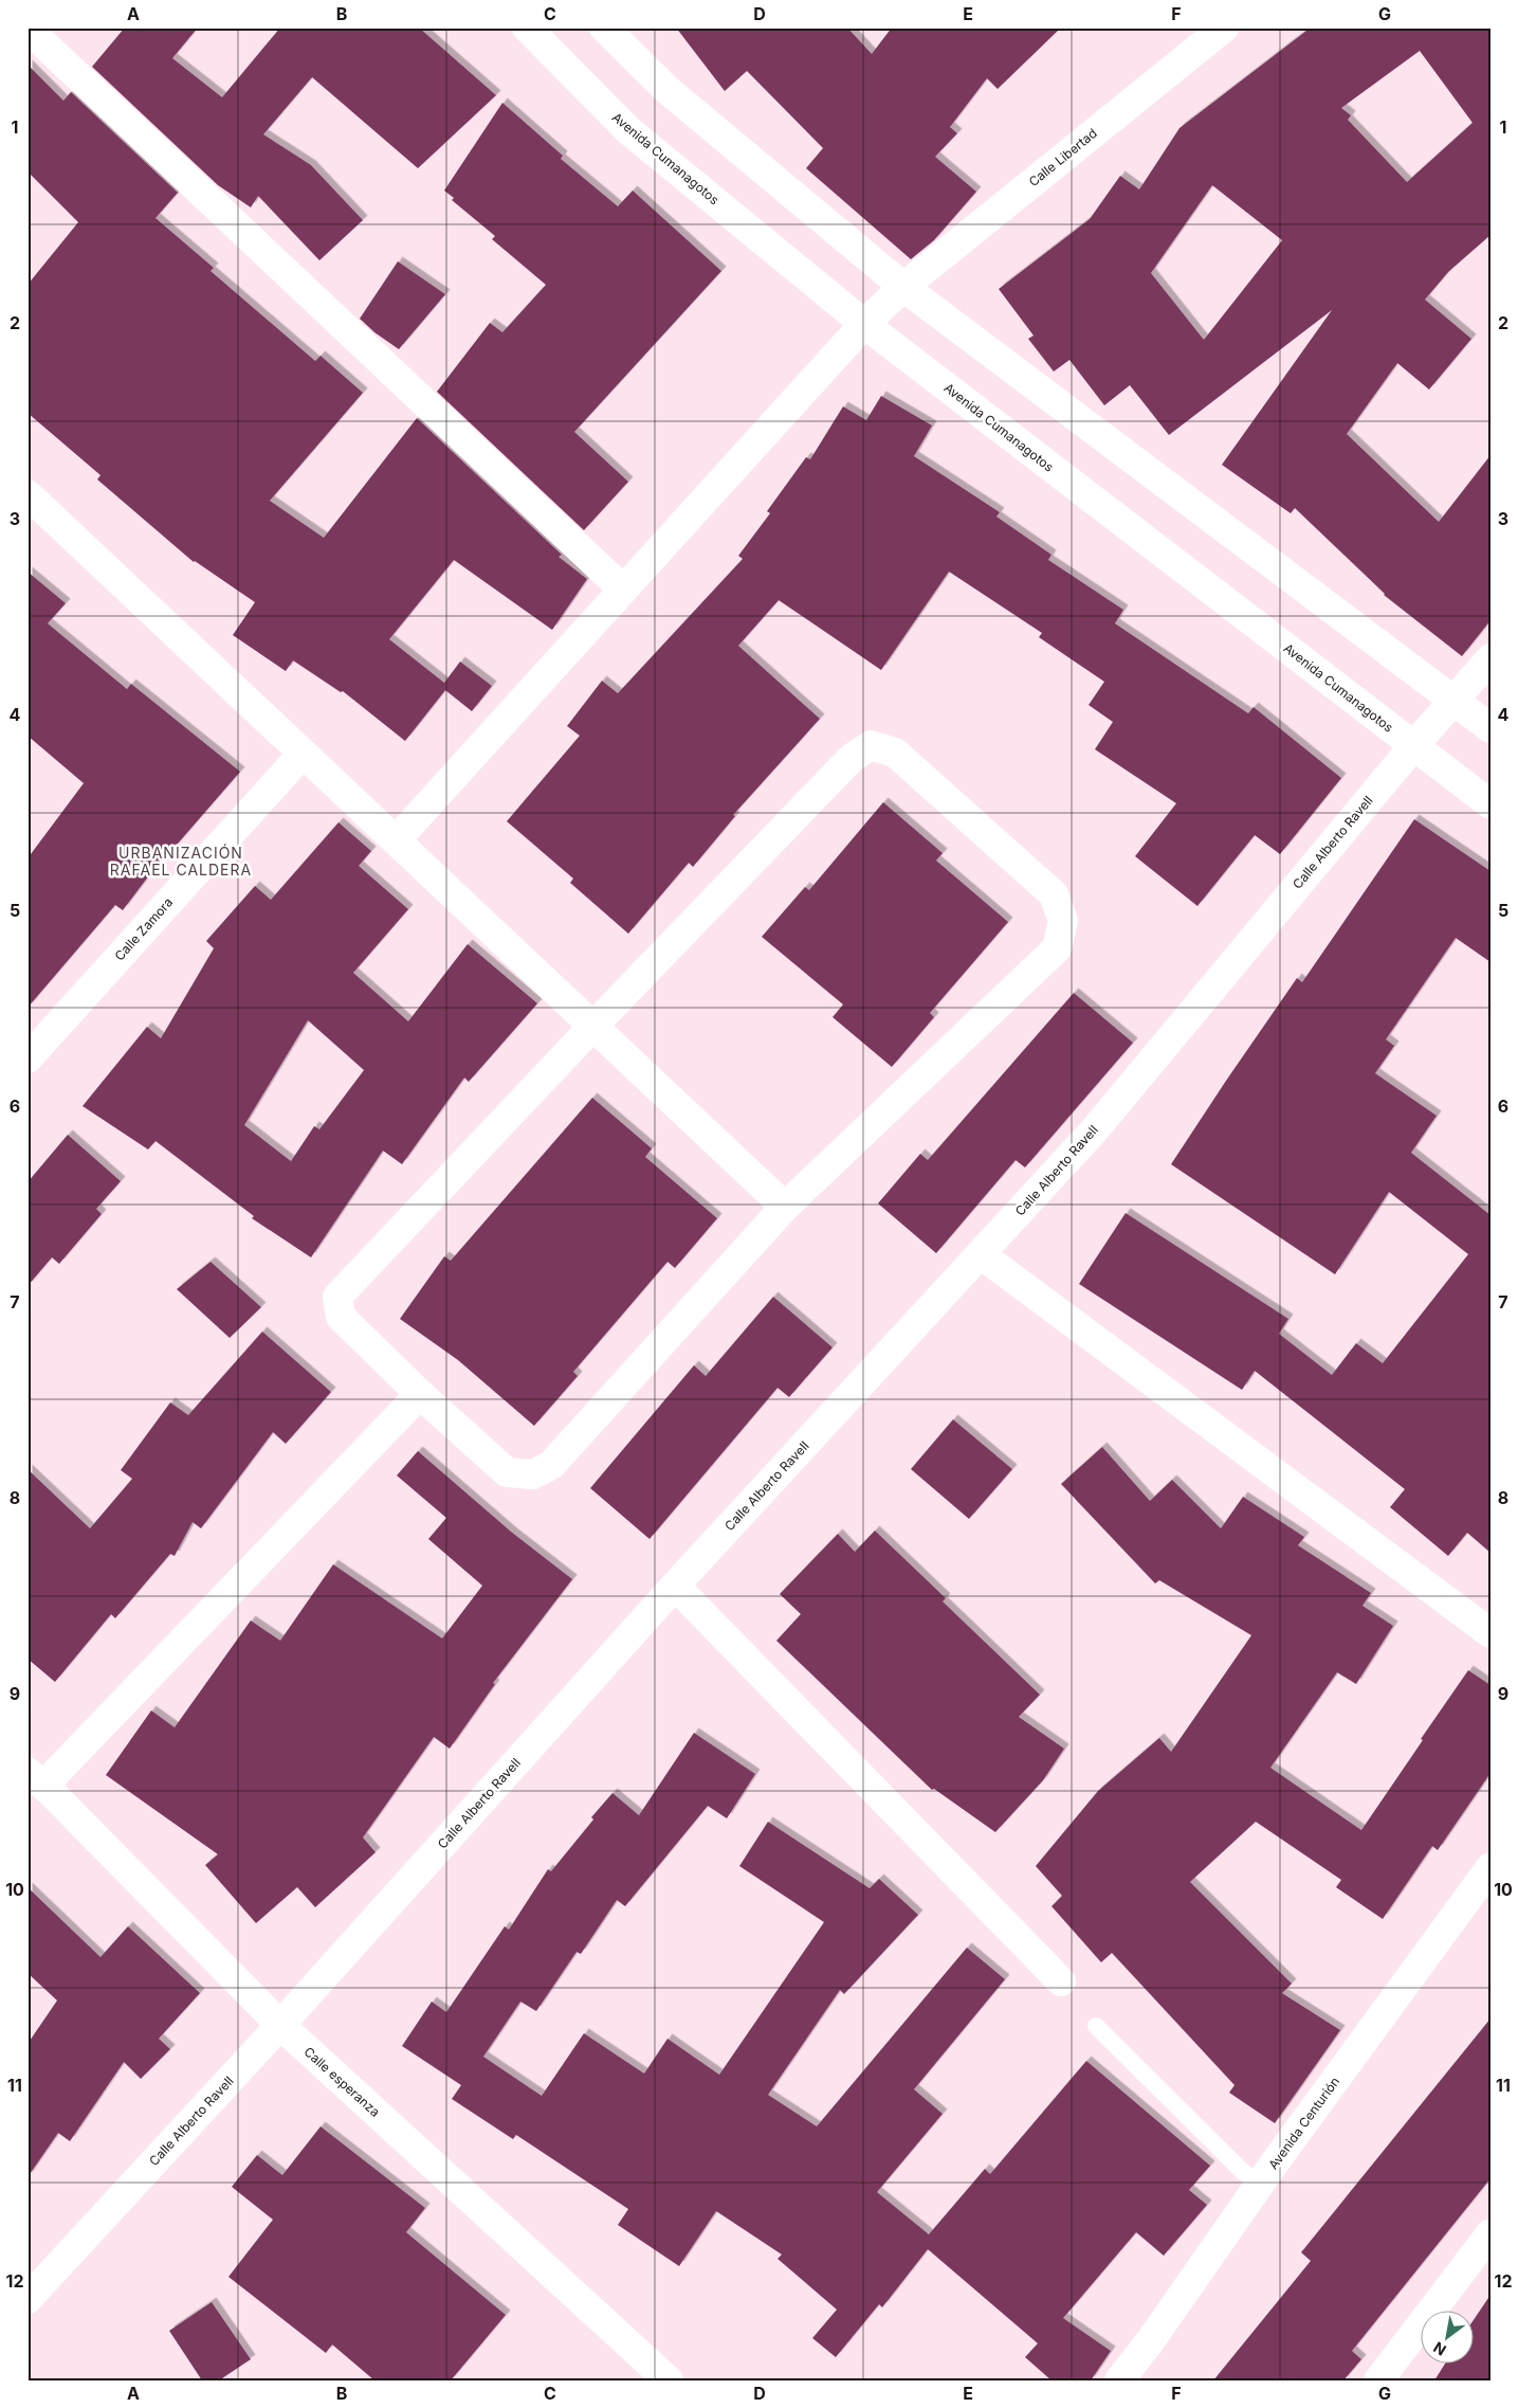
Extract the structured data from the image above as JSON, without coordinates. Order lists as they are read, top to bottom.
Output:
{
  "streets": {
    "street": [
      "Calle Libertad",
      "Avenida Cumanagotos",
      "Calle Alberto Ravell",
      "Calle Zamora",
      "Calle esperanza",
      "Avenida Centurión"
    ]
  },
  "crossings": [
    ["Calle Libertad", "Avenida Cumanagotos"],
    ["Avenida Cumanagotos", "Calle Alberto Ravell"],
    ["Calle Alberto Ravell", "Calle esperanza"]
  ],
  "districts": ["URBANIZACIÓN RAFAEL CALDERA"],
  "north": "bottom left",
  "grid": {
    "columns": [
      "A",
      "B",
      "C",
      "D",
      "E",
      "F",
      "G"
    ],
    "rows": [
      "1",
      "2",
      "3",
      "4",
      "5",
      "6",
      "7",
      "8",
      "9",
      "10",
      "11",
      "12"
    ]
  }
}
